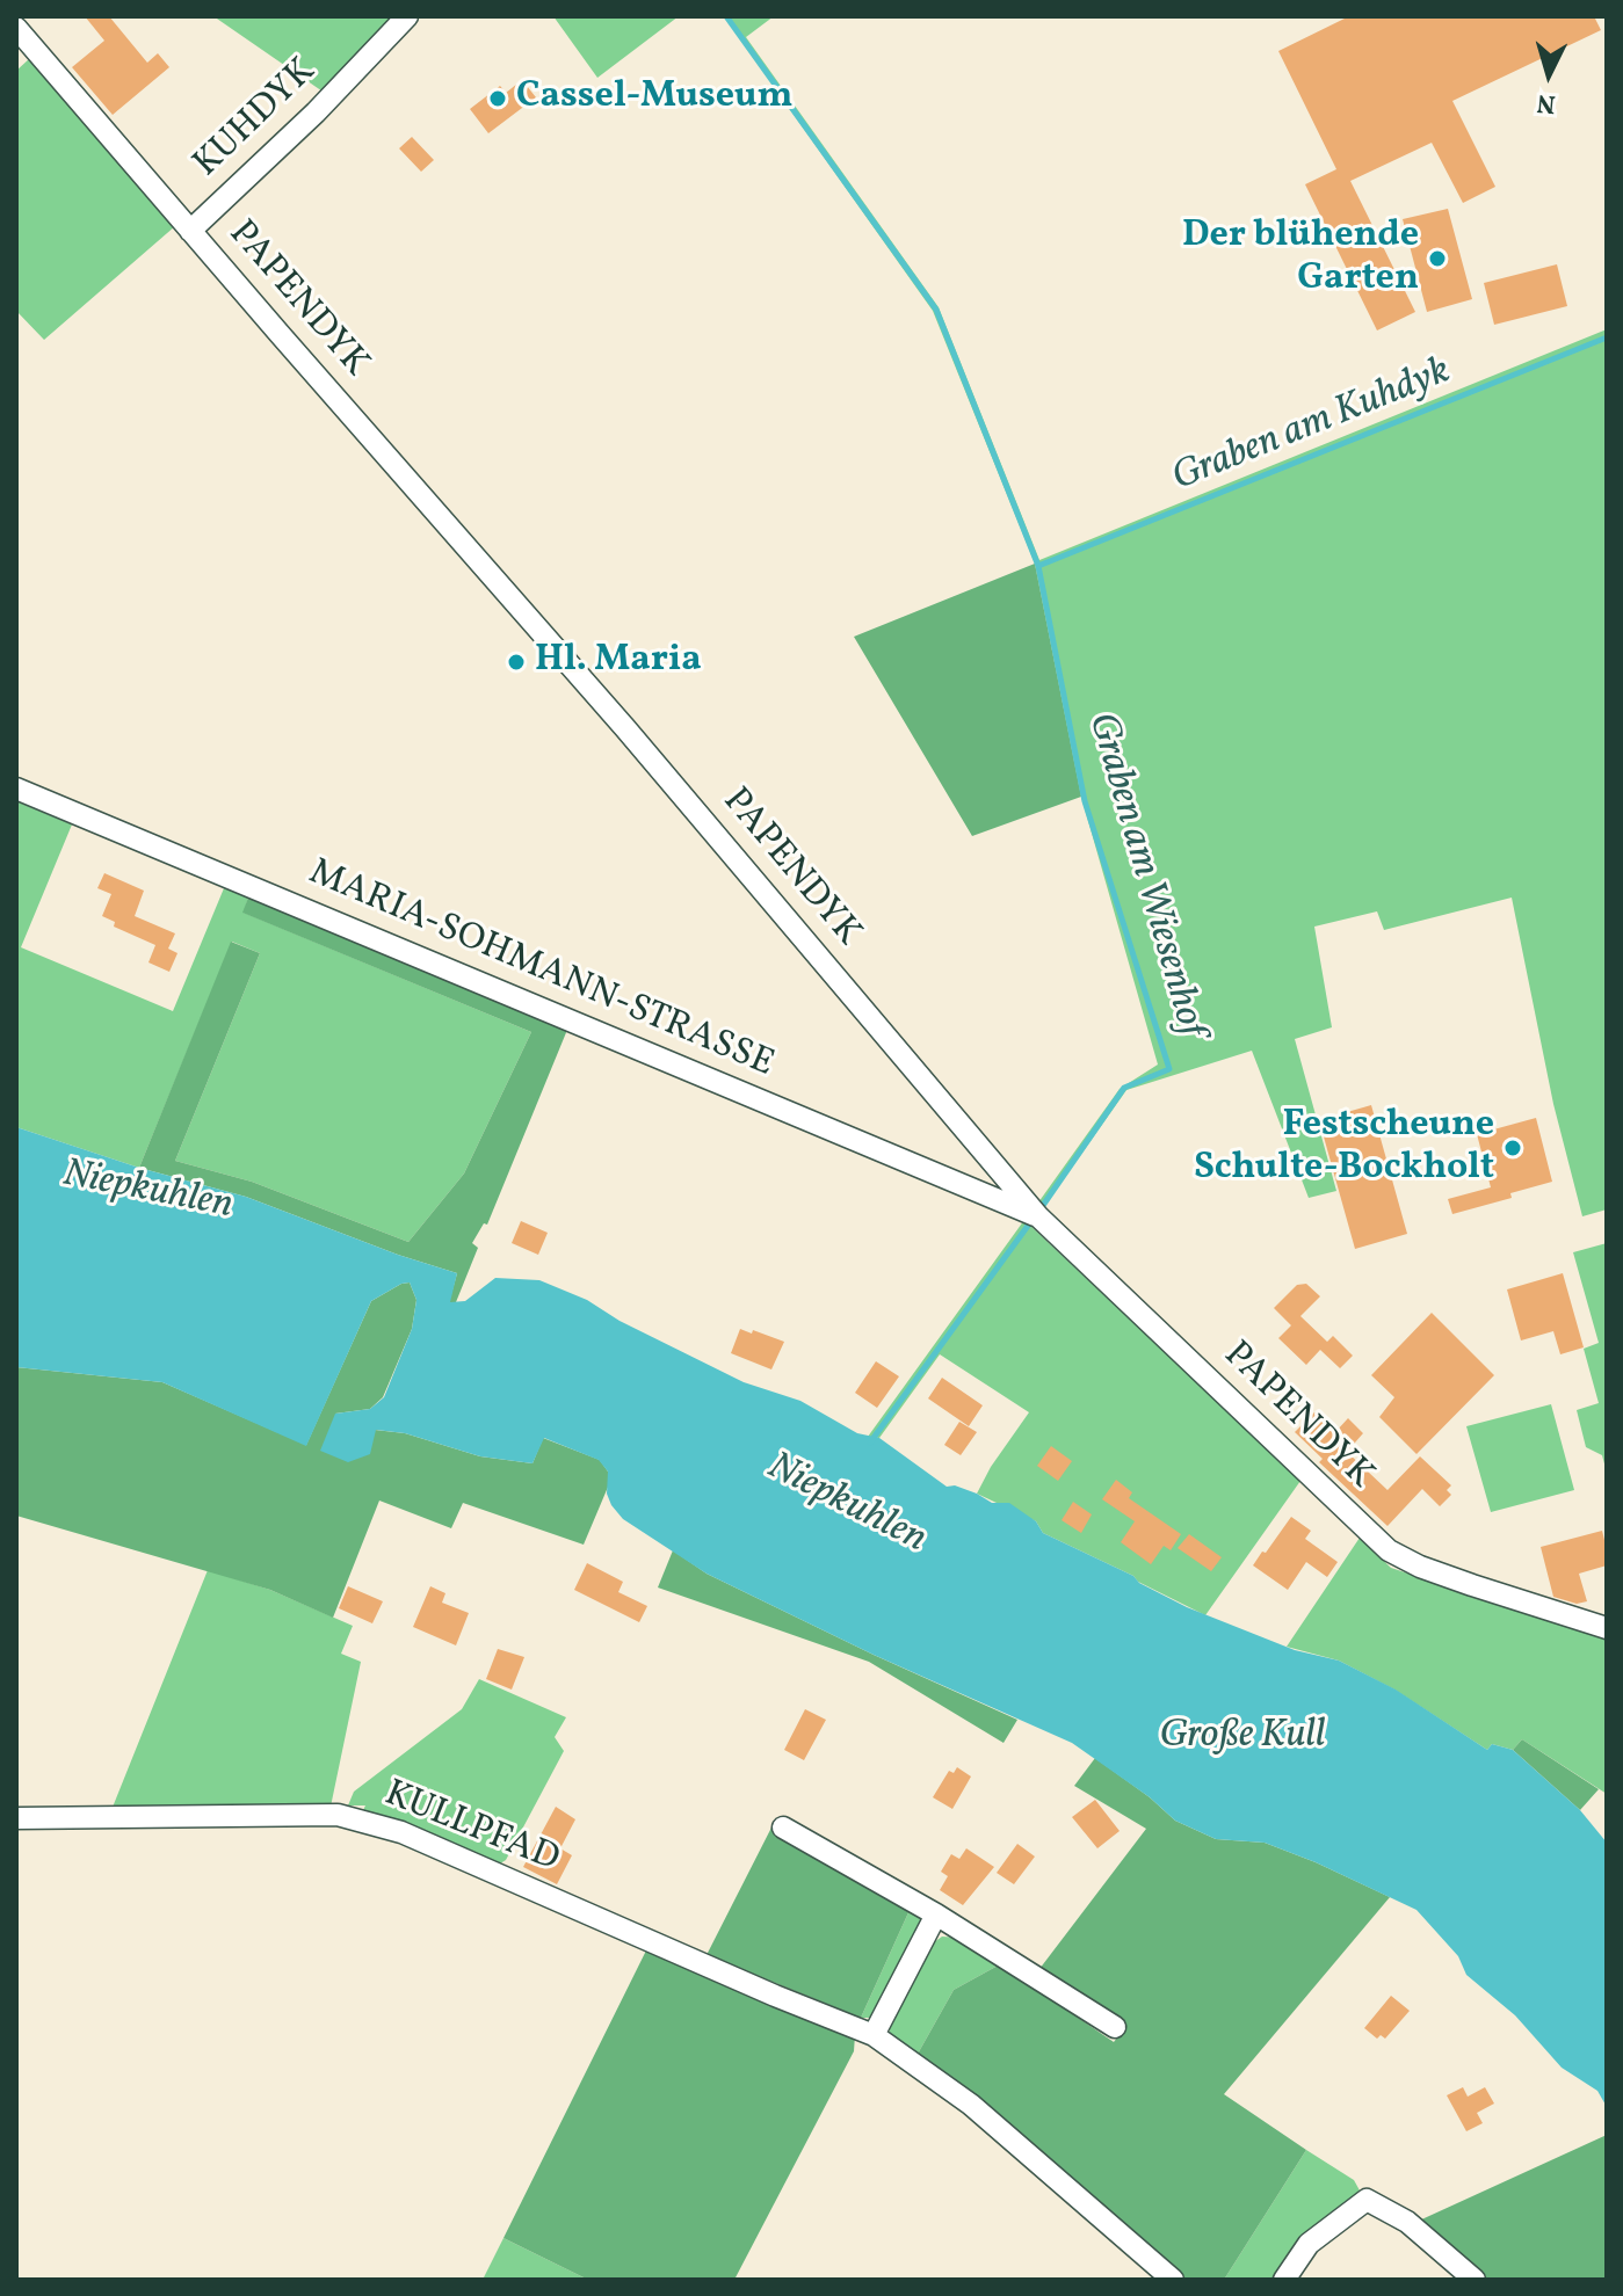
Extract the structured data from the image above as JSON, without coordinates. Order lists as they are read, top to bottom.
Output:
{
  "streets": {
    "street": [
      "KUHDYK",
      "PAPENDYK",
      "MARIA-SOHMANN-STRASSE",
      "KULLPFAD"
    ]
  },
  "crossings": [
    ["KUHDYK", "PAPENDYK"],
    ["PAPENDYK", "MARIA-SOHMANN-STRASSE"]
  ],
  "water": [
    "Graben am Kuhdyk",
    "Graben am Wiesenhof",
    "Niepkuhlen",
    "Große Kull"
  ],
  "places": [
    "Cassel-Museum",
    "Der blühende Garten",
    "Hl. Maria",
    "Festscheune Schulte-Bockholt"
  ],
  "north": "bottom"
}
